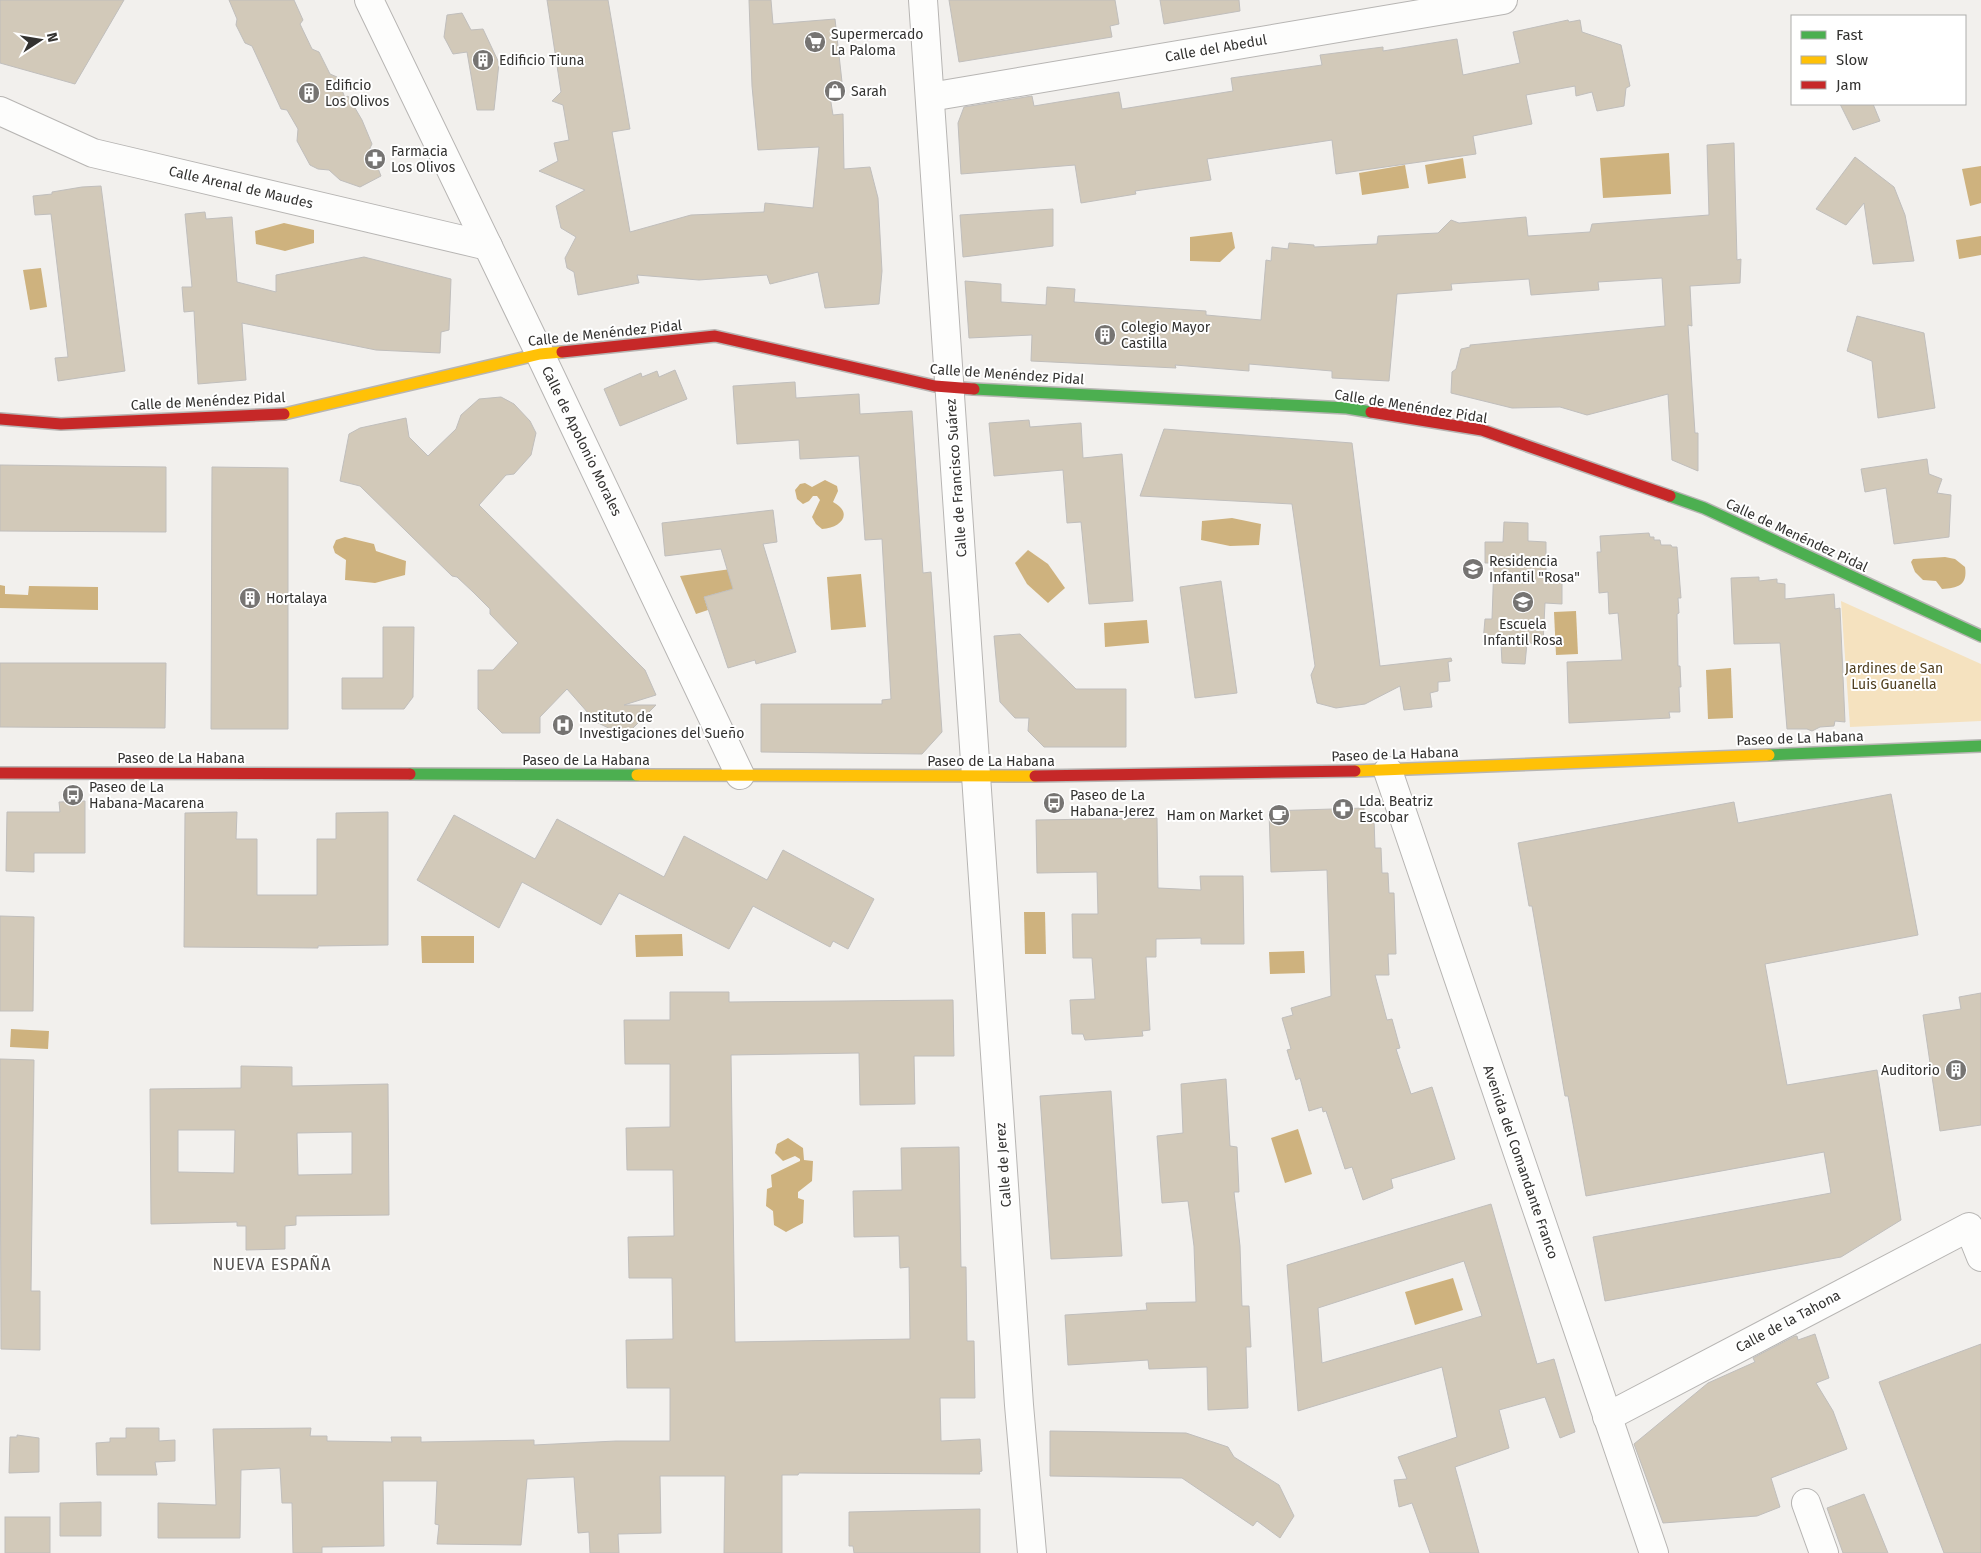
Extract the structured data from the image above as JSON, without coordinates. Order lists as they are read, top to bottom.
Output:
{
  "streets": {
    "street": [
      "Calle del Abedul",
      "Calle Arenal de Maudes",
      "Calle de Menéndez Pidal",
      "Calle de Apolonio Morales",
      "Calle de Francisco Suárez",
      "Paseo de La Habana",
      "Avenida del Comandante Franco",
      "Calle de Jerez",
      "Calle de la Tahona"
    ]
  },
  "crossings": [
    ["Calle del Abedul", "Calle de Francisco Suárez"],
    ["Calle Arenal de Maudes", "Calle de Apolonio Morales"],
    ["Calle de Menéndez Pidal", "Calle de Apolonio Morales"],
    ["Calle de Menéndez Pidal", "Calle de Francisco Suárez"],
    ["Calle de Apolonio Morales", "Paseo de La Habana"],
    ["Calle de Francisco Suárez", "Paseo de La Habana"],
    ["Calle de Francisco Suárez", "Calle de Jerez"],
    ["Paseo de La Habana", "Avenida del Comandante Franco"],
    ["Paseo de La Habana", "Calle de Jerez"],
    ["Avenida del Comandante Franco", "Calle de la Tahona"]
  ],
  "districts": ["NUEVA ESPAÑA"],
  "parks": ["Jardines de San Luis Guanella"],
  "places": {
    "supermarket": ["Supermercado La Paloma"],
    "building": [
      "Edificio Tiuna",
      "Edificio Los Olivos",
      "Colegio Mayor Castilla",
      "Hortalaya",
      "Auditorio"
    ],
    "shop": ["Sarah"],
    "pharmacy": ["Farmacia Los Olivos", "Lda. Beatriz Escobar"],
    "school or university": ["Residencia Infantil \"Rosa\"", "Escuela Infantil Rosa"],
    "hospital": ["Instituto de Investigaciones del Sueño"],
    "bus stop": ["Paseo de La Habana-Macarena", "Paseo de La Habana-Jerez"],
    "cafe": ["Ham on Market"]
  },
  "legend": ["Fast", "Slow", "Jam"],
  "north": "right"
}
